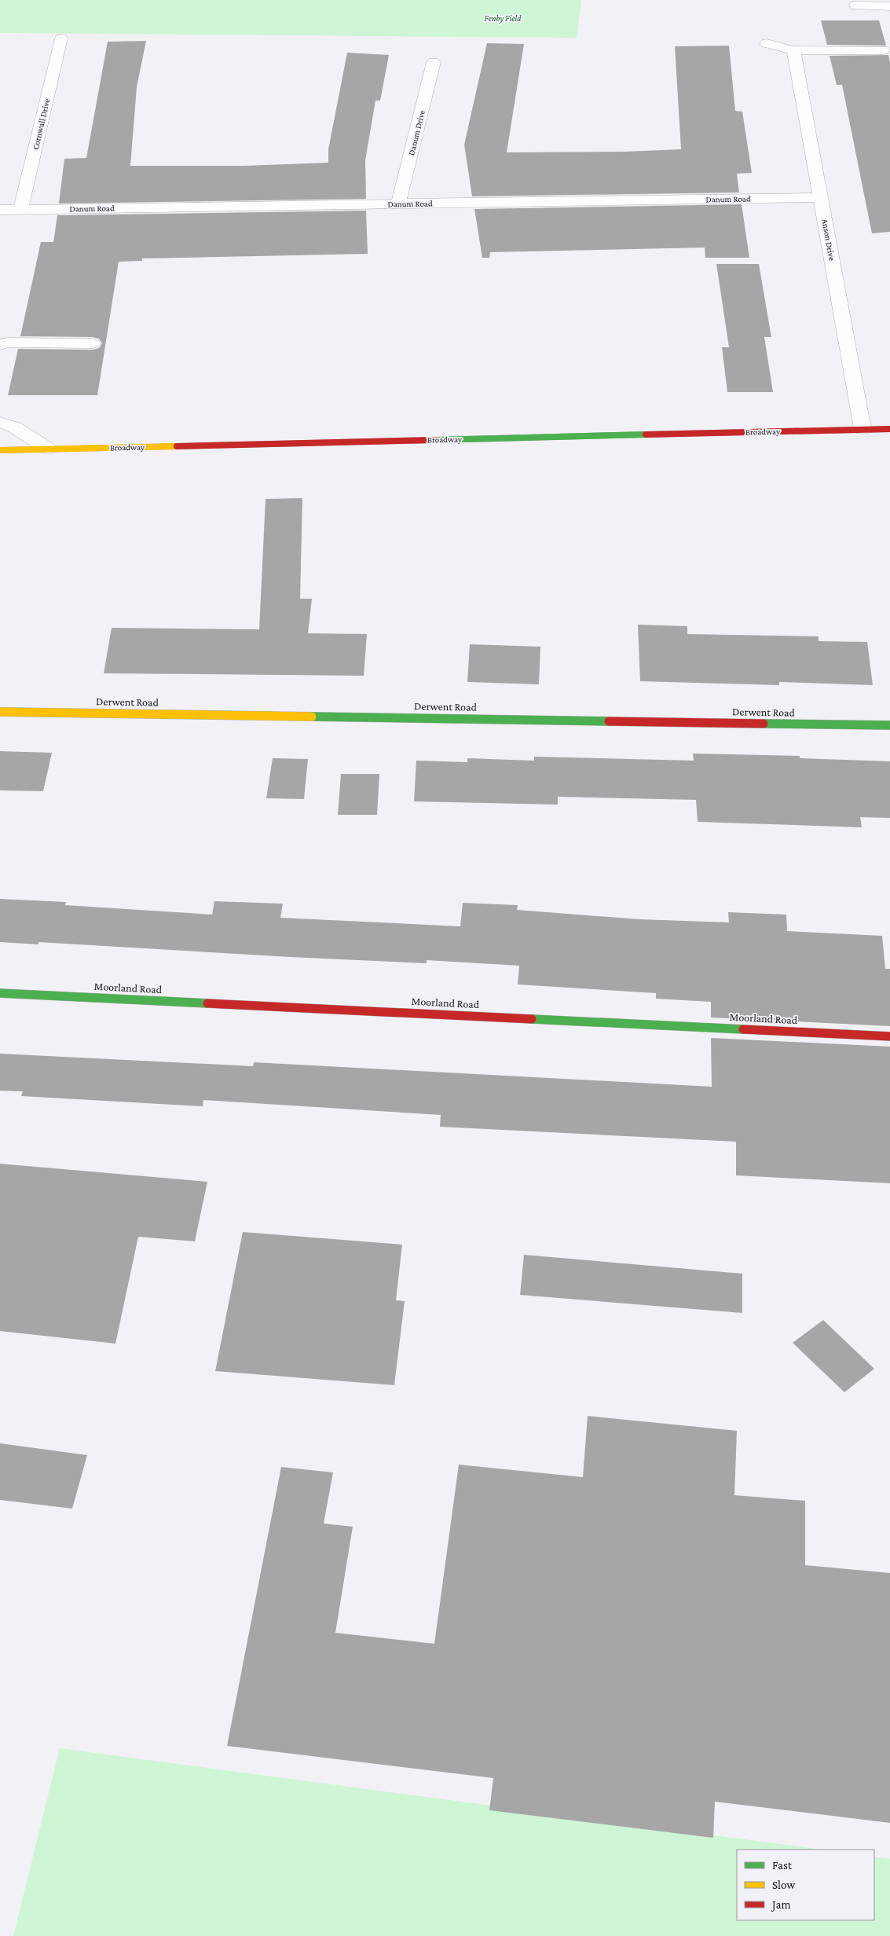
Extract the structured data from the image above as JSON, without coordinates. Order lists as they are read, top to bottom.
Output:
{
  "streets": {
    "street": [
      "Cornwall Drive",
      "Danum Drive",
      "Danum Road",
      "Anson Drive",
      "Broadway",
      "Derwent Road",
      "Moorland Road"
    ]
  },
  "crossings": [
    ["Cornwall Drive", "Danum Road"],
    ["Danum Drive", "Danum Road"],
    ["Danum Road", "Anson Drive"],
    ["Anson Drive", "Broadway"]
  ],
  "parks": ["Fenby Field"],
  "legend": ["Fast", "Slow", "Jam"]
}
